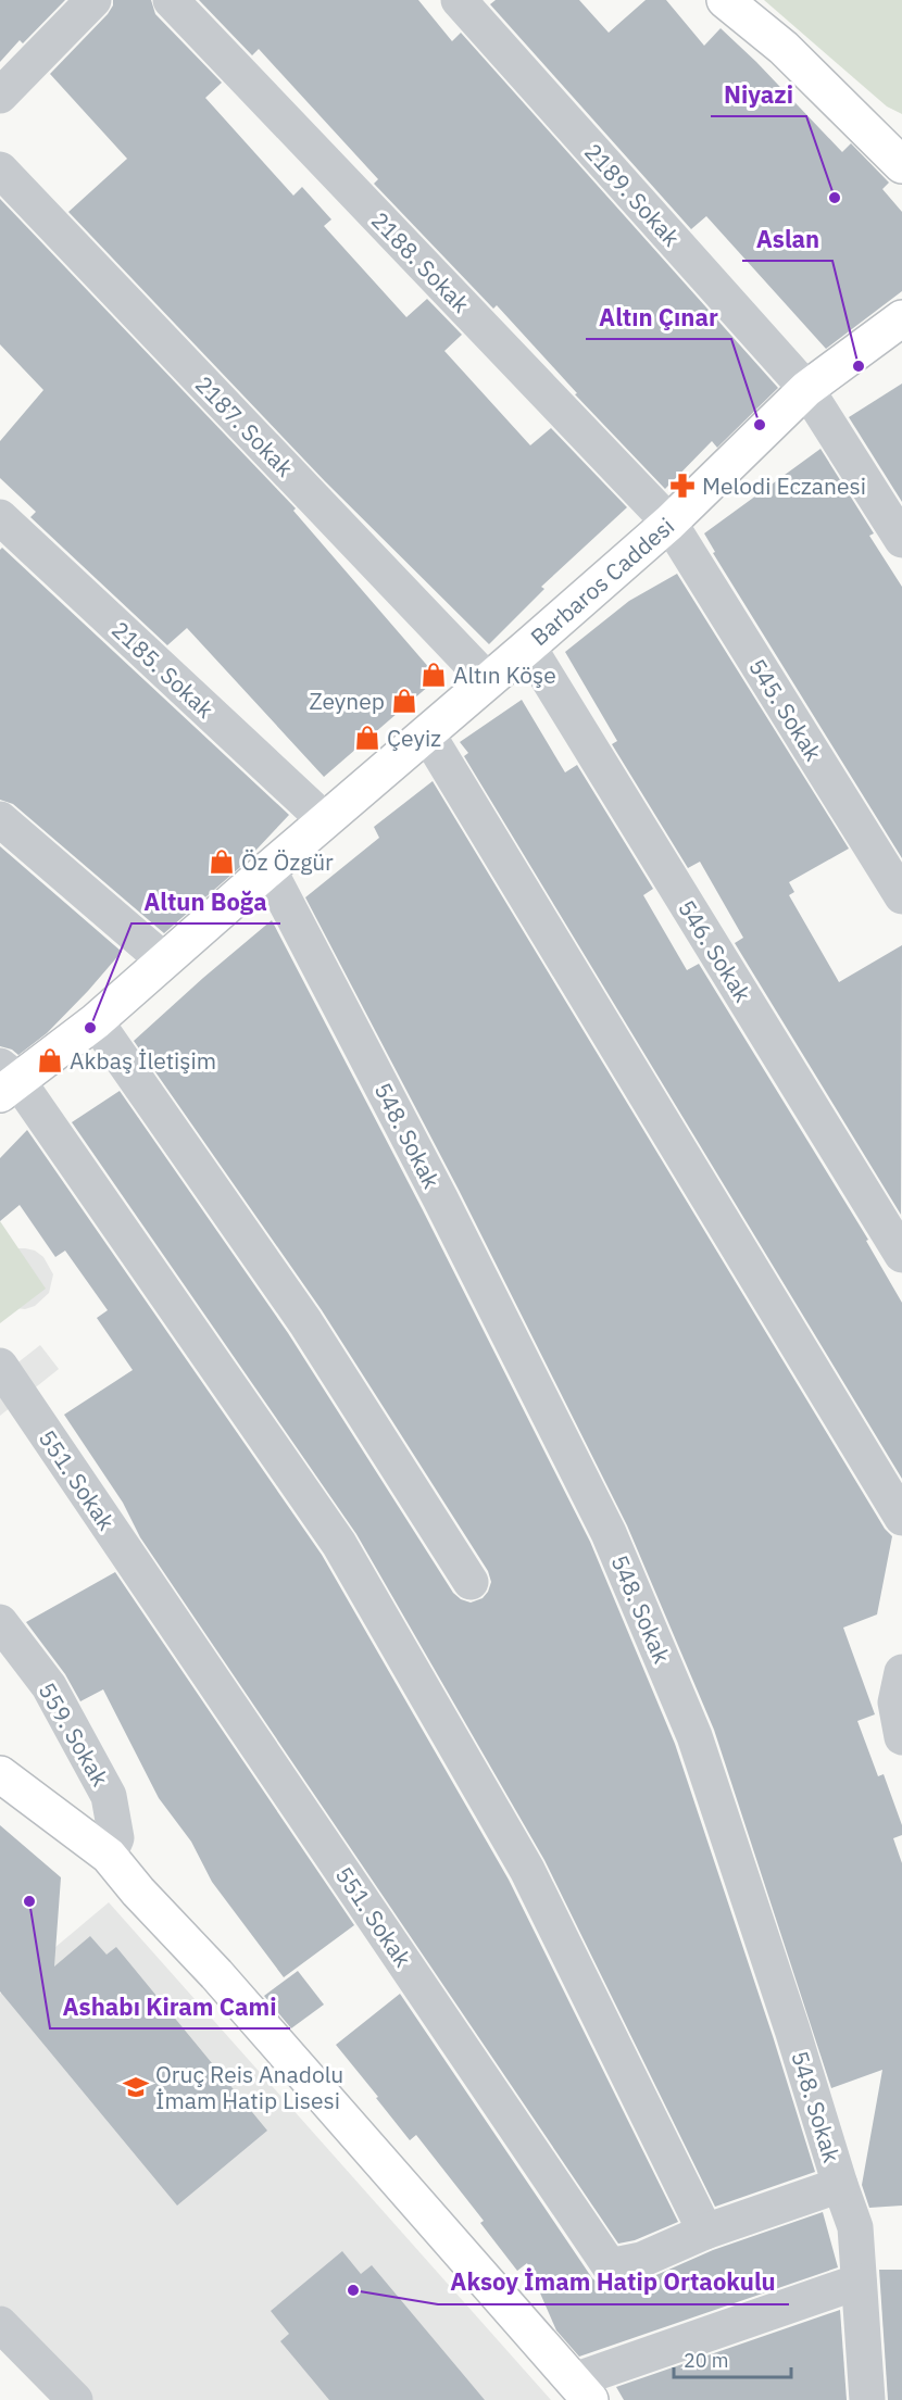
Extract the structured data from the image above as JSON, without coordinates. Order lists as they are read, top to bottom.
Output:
{
  "streets": {
    "main road": ["Barbaros Caddesi"],
    "street": [
      "2189. Sokak",
      "2188. Sokak",
      "2187. Sokak",
      "2185. Sokak",
      "545. Sokak",
      "546. Sokak",
      "548. Sokak",
      "551. Sokak",
      "559. Sokak"
    ]
  },
  "crossings": [
    ["2189. Sokak", "Barbaros Caddesi"],
    ["2188. Sokak", "Barbaros Caddesi"],
    ["2188. Sokak", "545. Sokak"],
    ["2187. Sokak", "Barbaros Caddesi"],
    ["Barbaros Caddesi", "2185. Sokak"],
    ["Barbaros Caddesi", "545. Sokak"],
    ["Barbaros Caddesi", "546. Sokak"],
    ["Barbaros Caddesi", "548. Sokak"],
    ["548. Sokak", "551. Sokak"]
  ],
  "places": {
    "other": [
      "Niyazi",
      "Aslan",
      "Altın Çınar",
      "Altun Boğa",
      "Ashabı Kiram Cami",
      "Aksoy İmam Hatip Ortaokulu"
    ],
    "pharmacy": ["Melodi Eczanesi"],
    "shop": [
      "Altın Köşe",
      "Zeynep",
      "Çeyiz",
      "Öz Özgür",
      "Akbaş İletişim"
    ],
    "school or university": ["Oruç Reis Anadolu İmam Hatip Lisesi"]
  },
  "scale_bar": "20 m"
}
